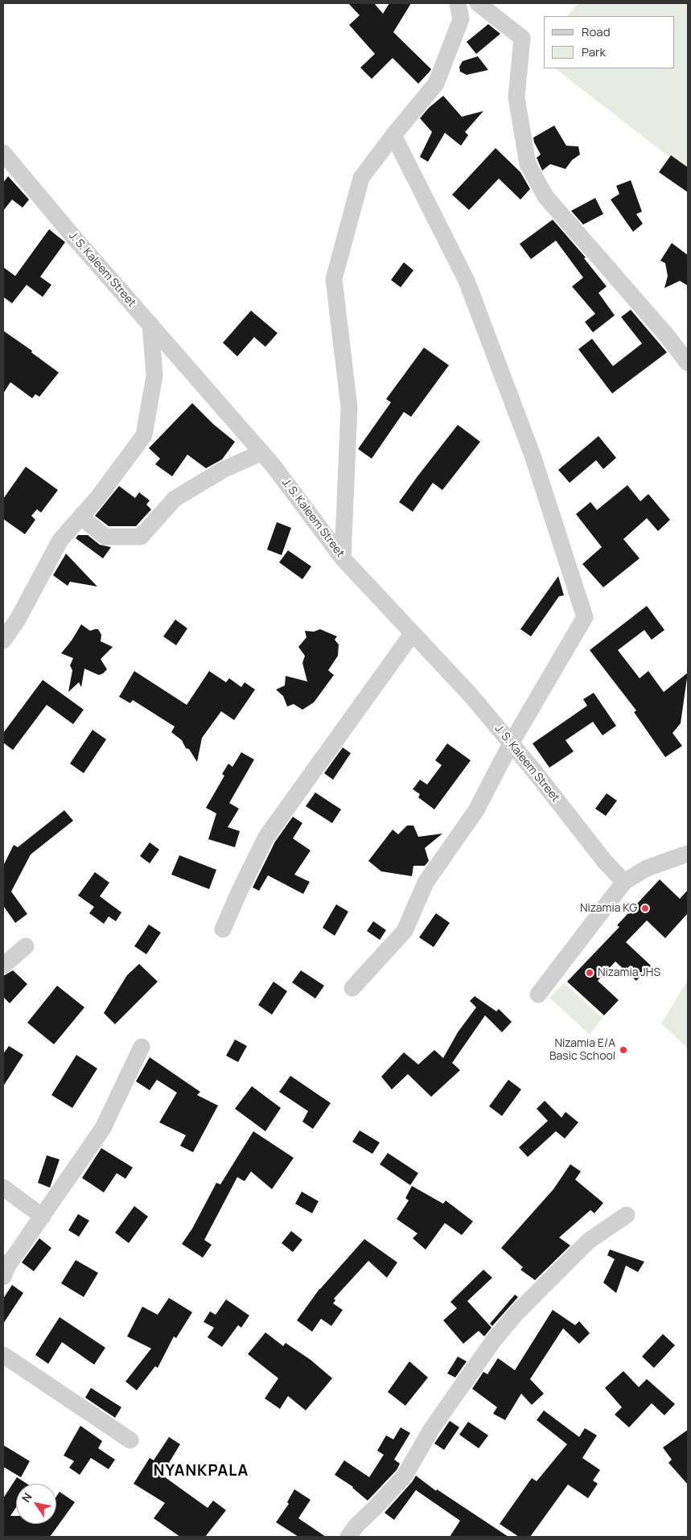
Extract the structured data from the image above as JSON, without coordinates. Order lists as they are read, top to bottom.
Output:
{
  "streets": {
    "street": ["J. S. Kaleem Street"]
  },
  "districts": ["NYANKPALA"],
  "places": ["Nizamia KG", "Nizamia JHS", "Nizamia E/A Basic School"],
  "legend": ["Road", "Park"],
  "north": "top left"
}
